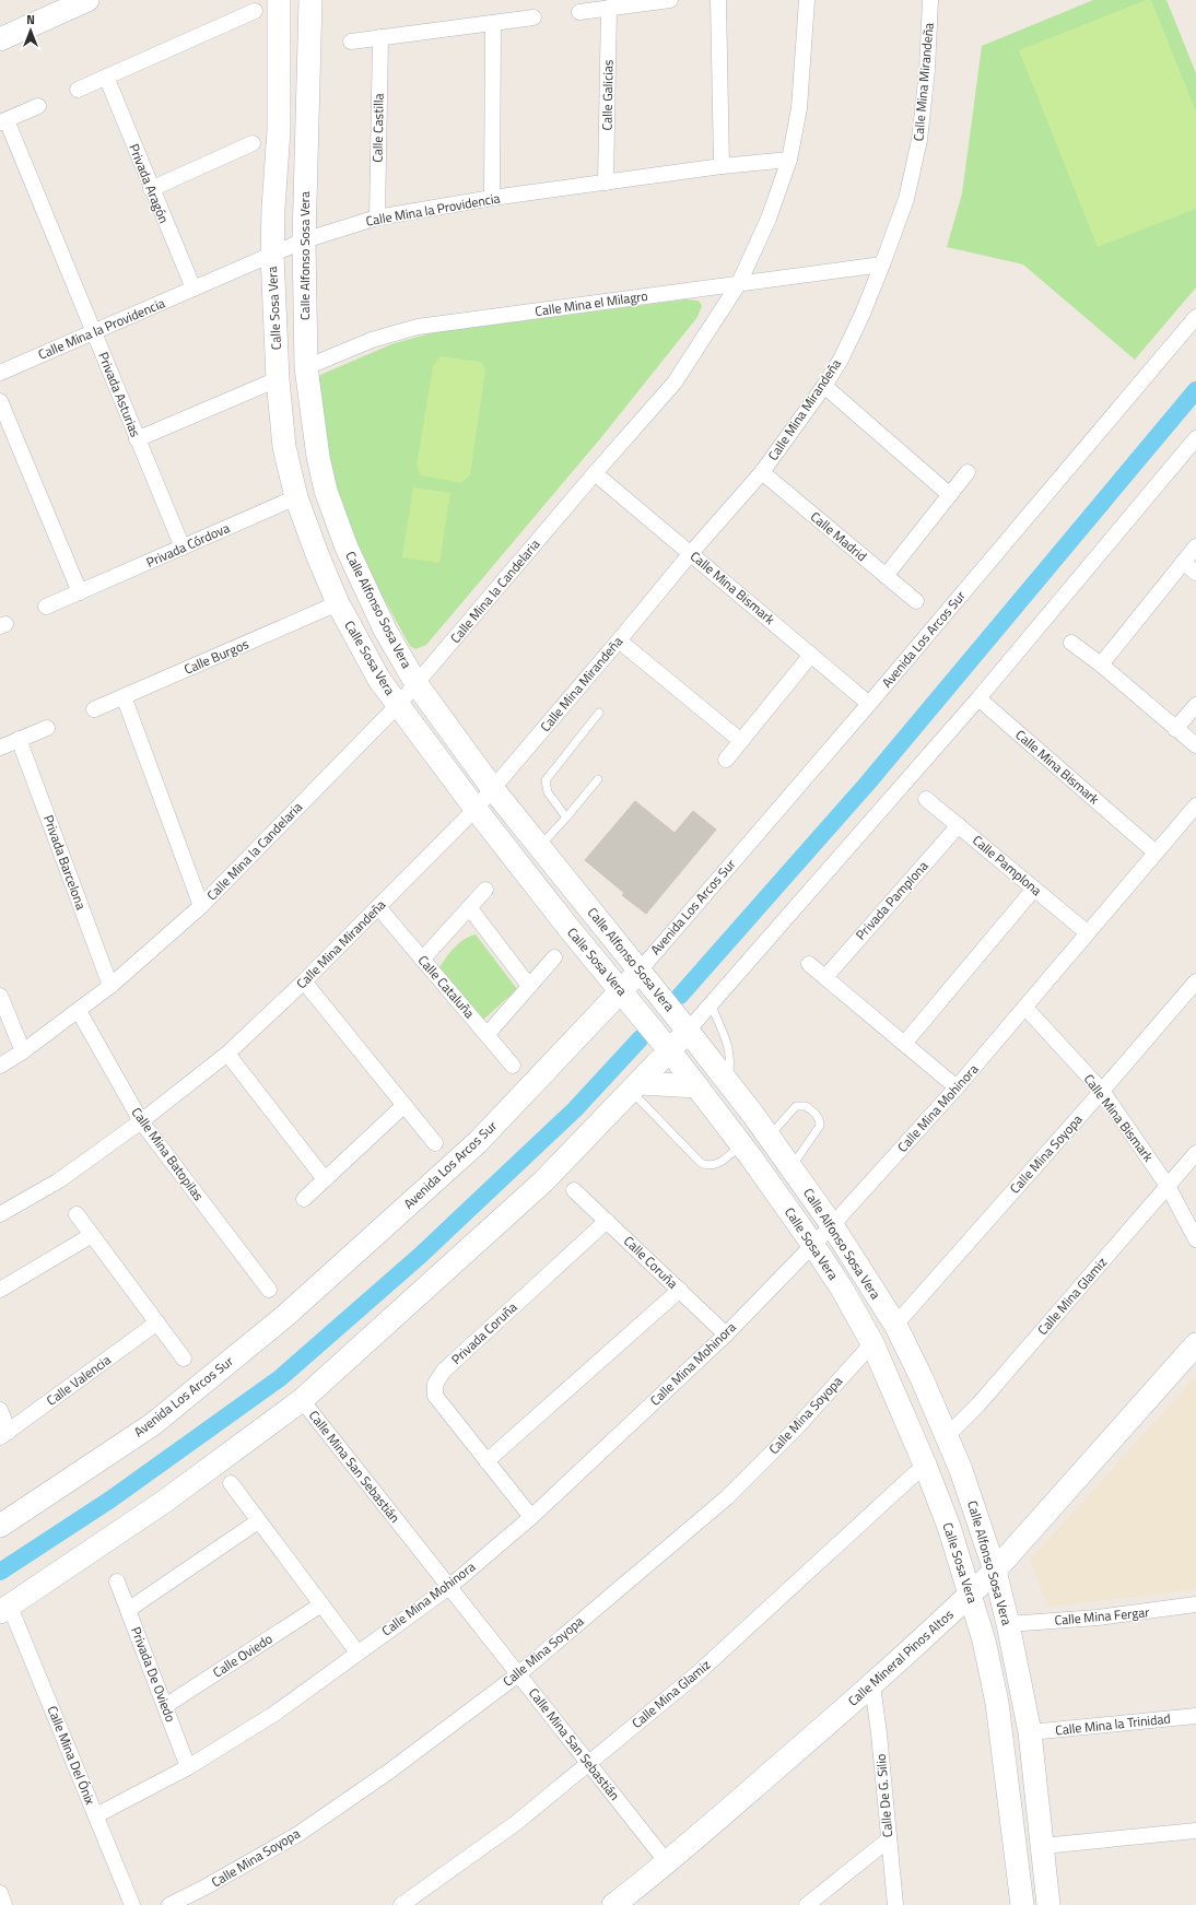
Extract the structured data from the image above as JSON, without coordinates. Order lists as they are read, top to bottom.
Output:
{
  "streets": {
    "main road": [
      "Calle Alfonso Sosa Vera",
      "Calle Sosa Vera",
      "Avenida Los Arcos Sur",
      "Calle Mineral Pinos Altos"
    ],
    "street": [
      "Calle Mina Mirandeña",
      "Calle Galicias",
      "Calle Castilla",
      "Privada Aragón",
      "Calle Mina la Providencia",
      "Calle Mina el Milagro",
      "Privada Asturias",
      "Calle Madrid",
      "Privada Córdova",
      "Calle Mina Bismark",
      "Calle Mina la Candelaria",
      "Calle Burgos",
      "Privada Barcelona",
      "Calle Pamplona",
      "Privada Pamplona",
      "Calle Cataluña",
      "Calle Mina Mohinora",
      "Calle Mina Batopilas",
      "Calle Mina Soyopa",
      "Calle Coruña",
      "Calle Mina Glamiz",
      "Privada Coruña",
      "Calle Valencia",
      "Calle Mina San Sebastián",
      "Calle Mina Fergar",
      "Calle Oviedo",
      "Privada De Oviedo",
      "Calle Mina la Trinidad",
      "Calle Mina Del Ónix",
      "Calle De G. Silio"
    ]
  },
  "crossings": [
    ["Calle Mina Mirandeña", "Calle Alfonso Sosa Vera"],
    ["Calle Mina Mirandeña", "Calle Mina el Milagro"],
    ["Calle Mina Mirandeña", "Calle Sosa Vera"],
    ["Calle Mina Mirandeña", "Calle Madrid"],
    ["Calle Mina Mirandeña", "Calle Mina Bismark"],
    ["Calle Mina Mirandeña", "Calle Cataluña"],
    ["Calle Mina Mirandeña", "Calle Mina Batopilas"],
    ["Calle Galicias", "Calle Mina la Providencia"],
    ["Calle Castilla", "Calle Mina la Providencia"],
    ["Privada Aragón", "Calle Mina la Providencia"],
    ["Calle Mina la Providencia", "Calle Alfonso Sosa Vera"],
    ["Calle Mina la Providencia", "Calle Sosa Vera"],
    ["Calle Mina la Providencia", "Privada Asturias"],
    ["Calle Mina la Providencia", "Calle Mina la Candelaria"],
    ["Calle Alfonso Sosa Vera", "Calle Mina el Milagro"],
    ["Calle Alfonso Sosa Vera", "Calle Mina la Candelaria"],
    ["Calle Alfonso Sosa Vera", "Avenida Los Arcos Sur"],
    ["Calle Alfonso Sosa Vera", "Calle Mina Mohinora"],
    ["Calle Alfonso Sosa Vera", "Calle Mina Soyopa"],
    ["Calle Alfonso Sosa Vera", "Calle Mina Glamiz"],
    ["Calle Alfonso Sosa Vera", "Calle Mina Fergar"],
    ["Calle Alfonso Sosa Vera", "Calle Mineral Pinos Altos"],
    ["Calle Alfonso Sosa Vera", "Calle Mina la Trinidad"],
    ["Calle Mina el Milagro", "Calle Mina la Candelaria"],
    ["Calle Sosa Vera", "Privada Córdova"],
    ["Calle Sosa Vera", "Calle Mina la Candelaria"],
    ["Calle Sosa Vera", "Avenida Los Arcos Sur"],
    ["Calle Sosa Vera", "Calle Burgos"],
    ["Calle Sosa Vera", "Calle Mina Mohinora"],
    ["Calle Sosa Vera", "Calle Mina Soyopa"],
    ["Calle Sosa Vera", "Calle Mina Glamiz"],
    ["Calle Sosa Vera", "Calle Mineral Pinos Altos"],
    ["Privada Asturias", "Privada Córdova"],
    ["Calle Mina Bismark", "Calle Mina la Candelaria"],
    ["Calle Mina Bismark", "Avenida Los Arcos Sur"],
    ["Calle Mina Bismark", "Calle Mina Mohinora"],
    ["Calle Mina Bismark", "Calle Mina Soyopa"],
    ["Calle Mina Bismark", "Calle Mina Glamiz"],
    ["Calle Mina la Candelaria", "Privada Barcelona"],
    ["Calle Mina la Candelaria", "Calle Mina Batopilas"],
    ["Calle Pamplona", "Privada Pamplona"],
    ["Calle Pamplona", "Calle Mina Mohinora"],
    ["Calle Mina Mohinora", "Calle Coruña"],
    ["Calle Mina Mohinora", "Privada Coruña"],
    ["Calle Mina Mohinora", "Calle Mina San Sebastián"],
    ["Calle Mina Mohinora", "Privada De Oviedo"],
    ["Calle Mina Mohinora", "Calle Mina Del Ónix"],
    ["Calle Mina Soyopa", "Calle Mina San Sebastián"],
    ["Calle Coruña", "Privada Coruña"],
    ["Calle Mina Glamiz", "Calle Mina San Sebastián"],
    ["Calle Mina San Sebastián", "Calle Mineral Pinos Altos"],
    ["Calle Oviedo", "Privada De Oviedo"],
    ["Calle Mineral Pinos Altos", "Calle De G. Silio"]
  ],
  "north": "top"
}
